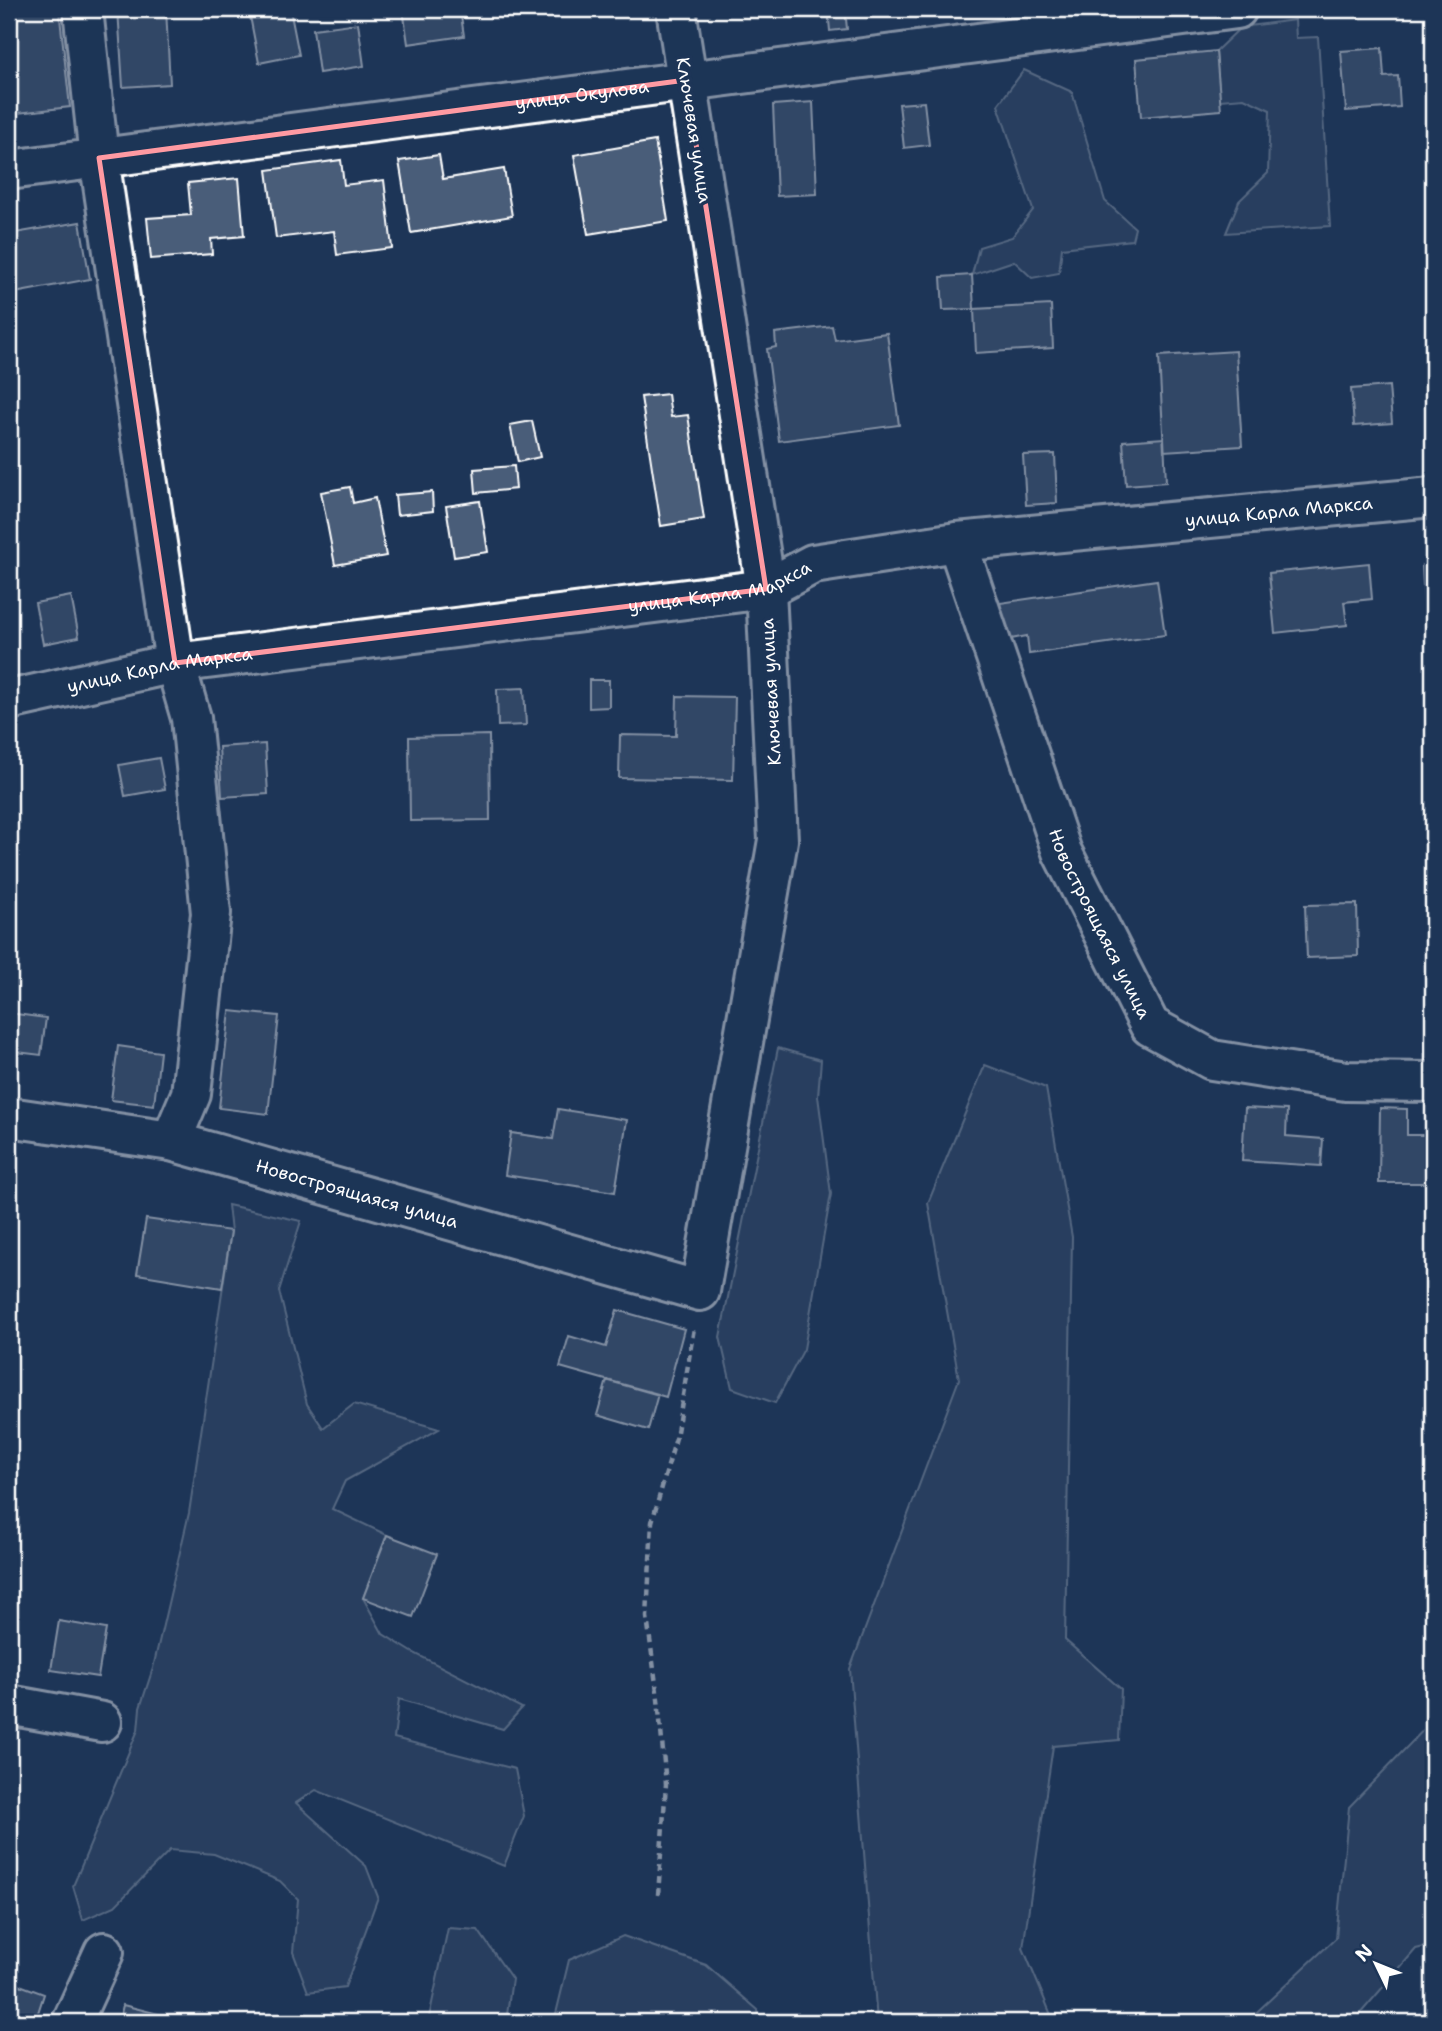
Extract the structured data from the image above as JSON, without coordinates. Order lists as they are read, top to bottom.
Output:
{
  "streets": {
    "street": [
      "улица Окулова",
      "Ключевая улица",
      "улица Карла Маркса",
      "Новостроящаяся улица"
    ]
  },
  "crossings": [
    ["улица Окулова", "Ключевая улица"],
    ["Ключевая улица", "улица Карла Маркса"],
    ["Ключевая улица", "Новостроящаяся улица"],
    ["улица Карла Маркса", "Новостроящаяся улица"]
  ],
  "north": "top left"
}
